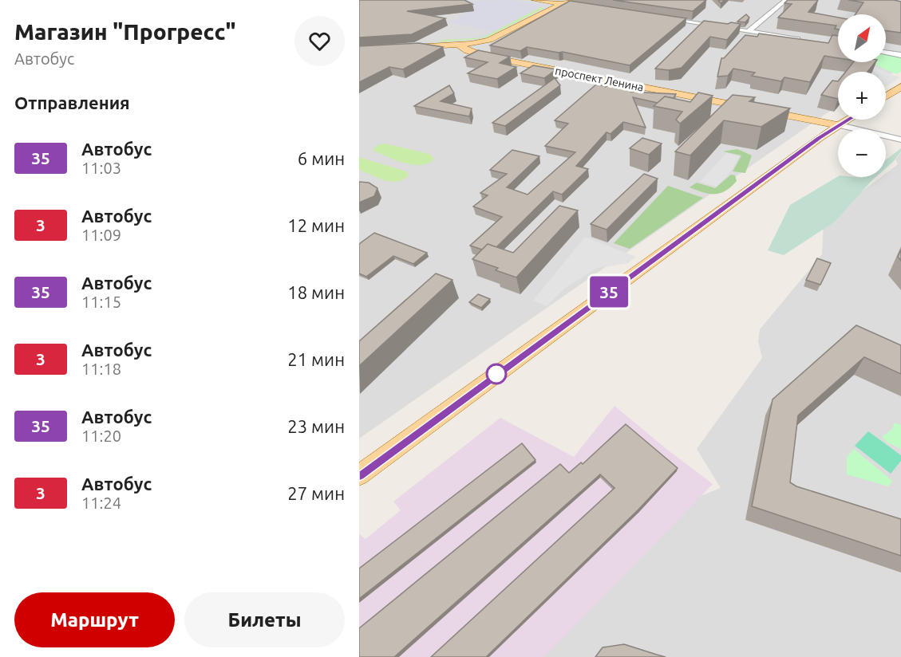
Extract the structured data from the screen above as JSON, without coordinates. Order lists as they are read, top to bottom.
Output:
{
  "streets": {
    "main road": ["проспект Ленина"]
  },
  "lines": ["bus line 35"],
  "north": "top right",
  "page": {
    "heading": [
      ["Магазин \"Прогресс\"", "Автобус"],
      "Отправления"
    ],
    "on_map": "35",
    "map_buttons": ["+", "−"],
    "list": [
      {
        "mark": "35",
        "name": "Автобус",
        "note": "11:03",
        "value": "6 мин"
      },
      {
        "mark": "3",
        "name": "Автобус",
        "note": "11:09",
        "value": "12 мин"
      },
      {
        "mark": "35",
        "name": "Автобус",
        "note": "11:15",
        "value": "18 мин"
      },
      {
        "mark": "3",
        "name": "Автобус",
        "note": "11:18",
        "value": "21 мин"
      },
      {
        "mark": "35",
        "name": "Автобус",
        "note": "11:20",
        "value": "23 мин"
      },
      {
        "mark": "3",
        "name": "Автобус",
        "note": "11:24",
        "value": "27 мин"
      }
    ],
    "buttons": ["Маршрут", "Билеты"]
  }
}
